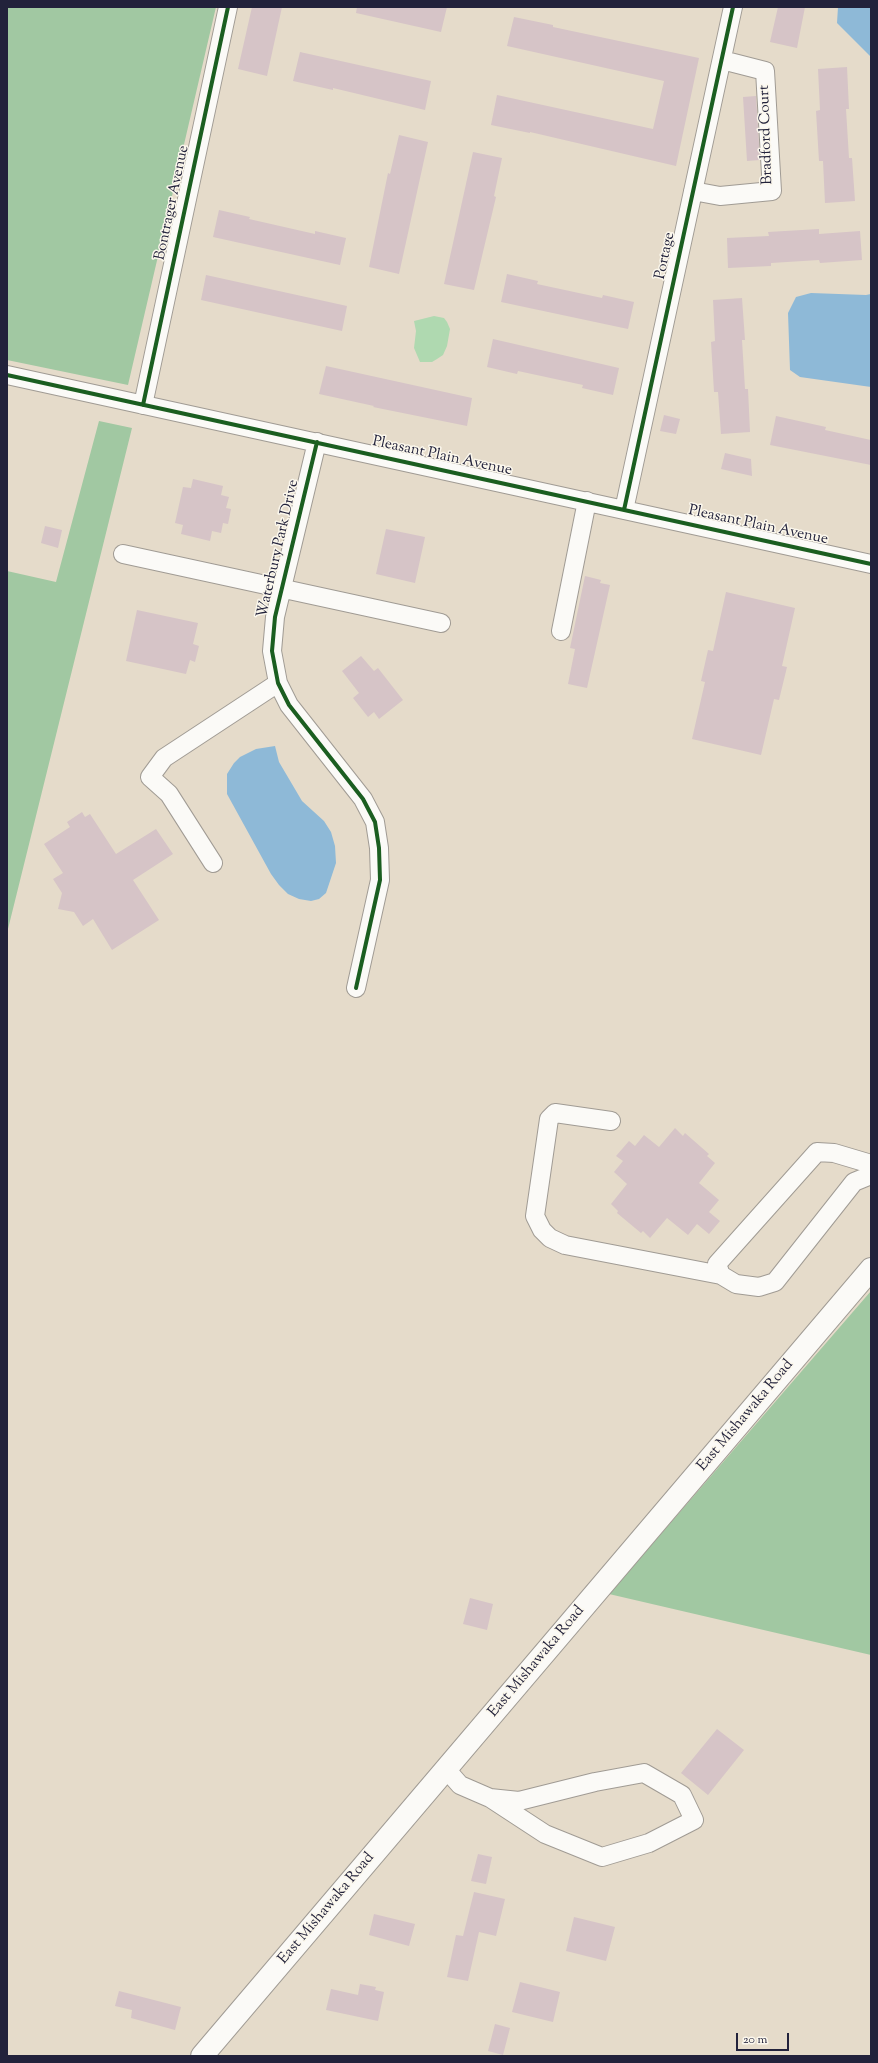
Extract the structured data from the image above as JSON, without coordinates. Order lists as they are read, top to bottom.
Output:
{
  "streets": {
    "main road": ["East Mishawaka Road"],
    "street": [
      "Bradford Court",
      "Bontrager Avenue",
      "Portage",
      "Pleasant Plain Avenue",
      "Waterbury Park Drive"
    ]
  },
  "crossings": [
    ["Bradford Court", "Portage"],
    ["Bontrager Avenue", "Pleasant Plain Avenue"],
    ["Portage", "Pleasant Plain Avenue"],
    ["Pleasant Plain Avenue", "Waterbury Park Drive"]
  ],
  "scale_bar": "20 m"
}
